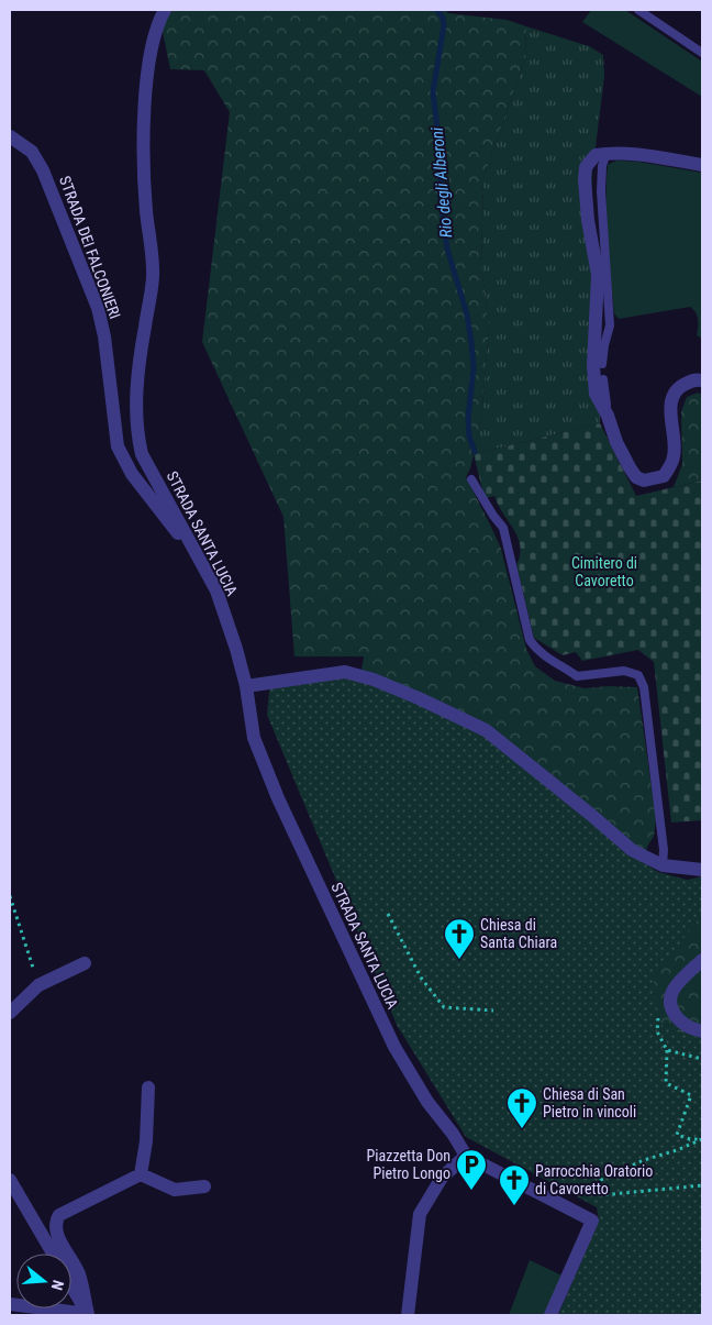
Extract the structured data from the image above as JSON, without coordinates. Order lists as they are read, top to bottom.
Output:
{
  "streets": {
    "street": ["STRADA DEI FALCONIERI", "STRADA SANTA LUCIA"]
  },
  "crossings": [
    ["STRADA DEI FALCONIERI", "STRADA SANTA LUCIA"]
  ],
  "water": ["Rio degli Alberoni"],
  "parks": ["Cimitero di Cavoretto"],
  "places": {
    "church": ["Chiesa di Santa Chiara", "Chiesa di San Pietro in vincoli", "Parrocchia Oratorio di Cavoretto"],
    "parking": ["Piazzetta Don Pietro Longo"]
  },
  "north": "right"
}
